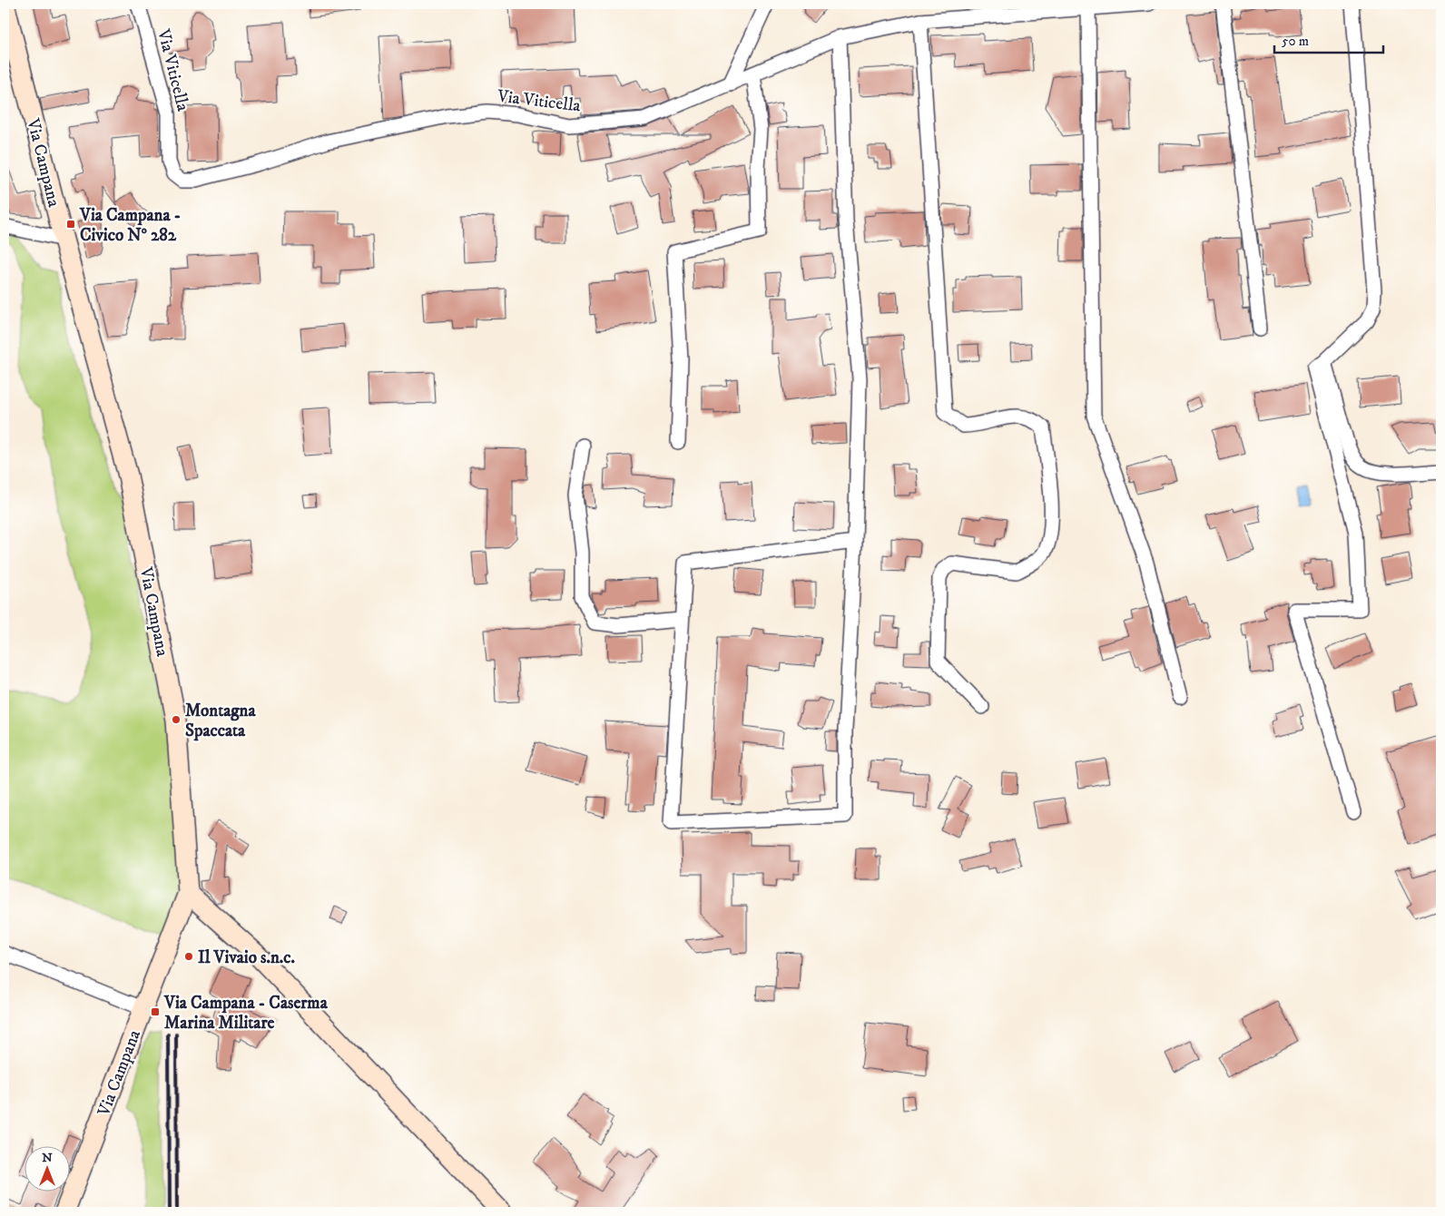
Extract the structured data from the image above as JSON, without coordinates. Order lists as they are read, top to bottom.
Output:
{
  "streets": {
    "main road": ["Via Campana"],
    "street": ["Via Viticella"]
  },
  "places": {
    "transit": ["Via Campana - Civico N° 282", "Via Campana - Caserma Marina Militare"],
    "other": ["Montagna Spaccata", "Il Vivaio s.n.c."]
  },
  "scale_bar": "50 m",
  "north": "top"
}
